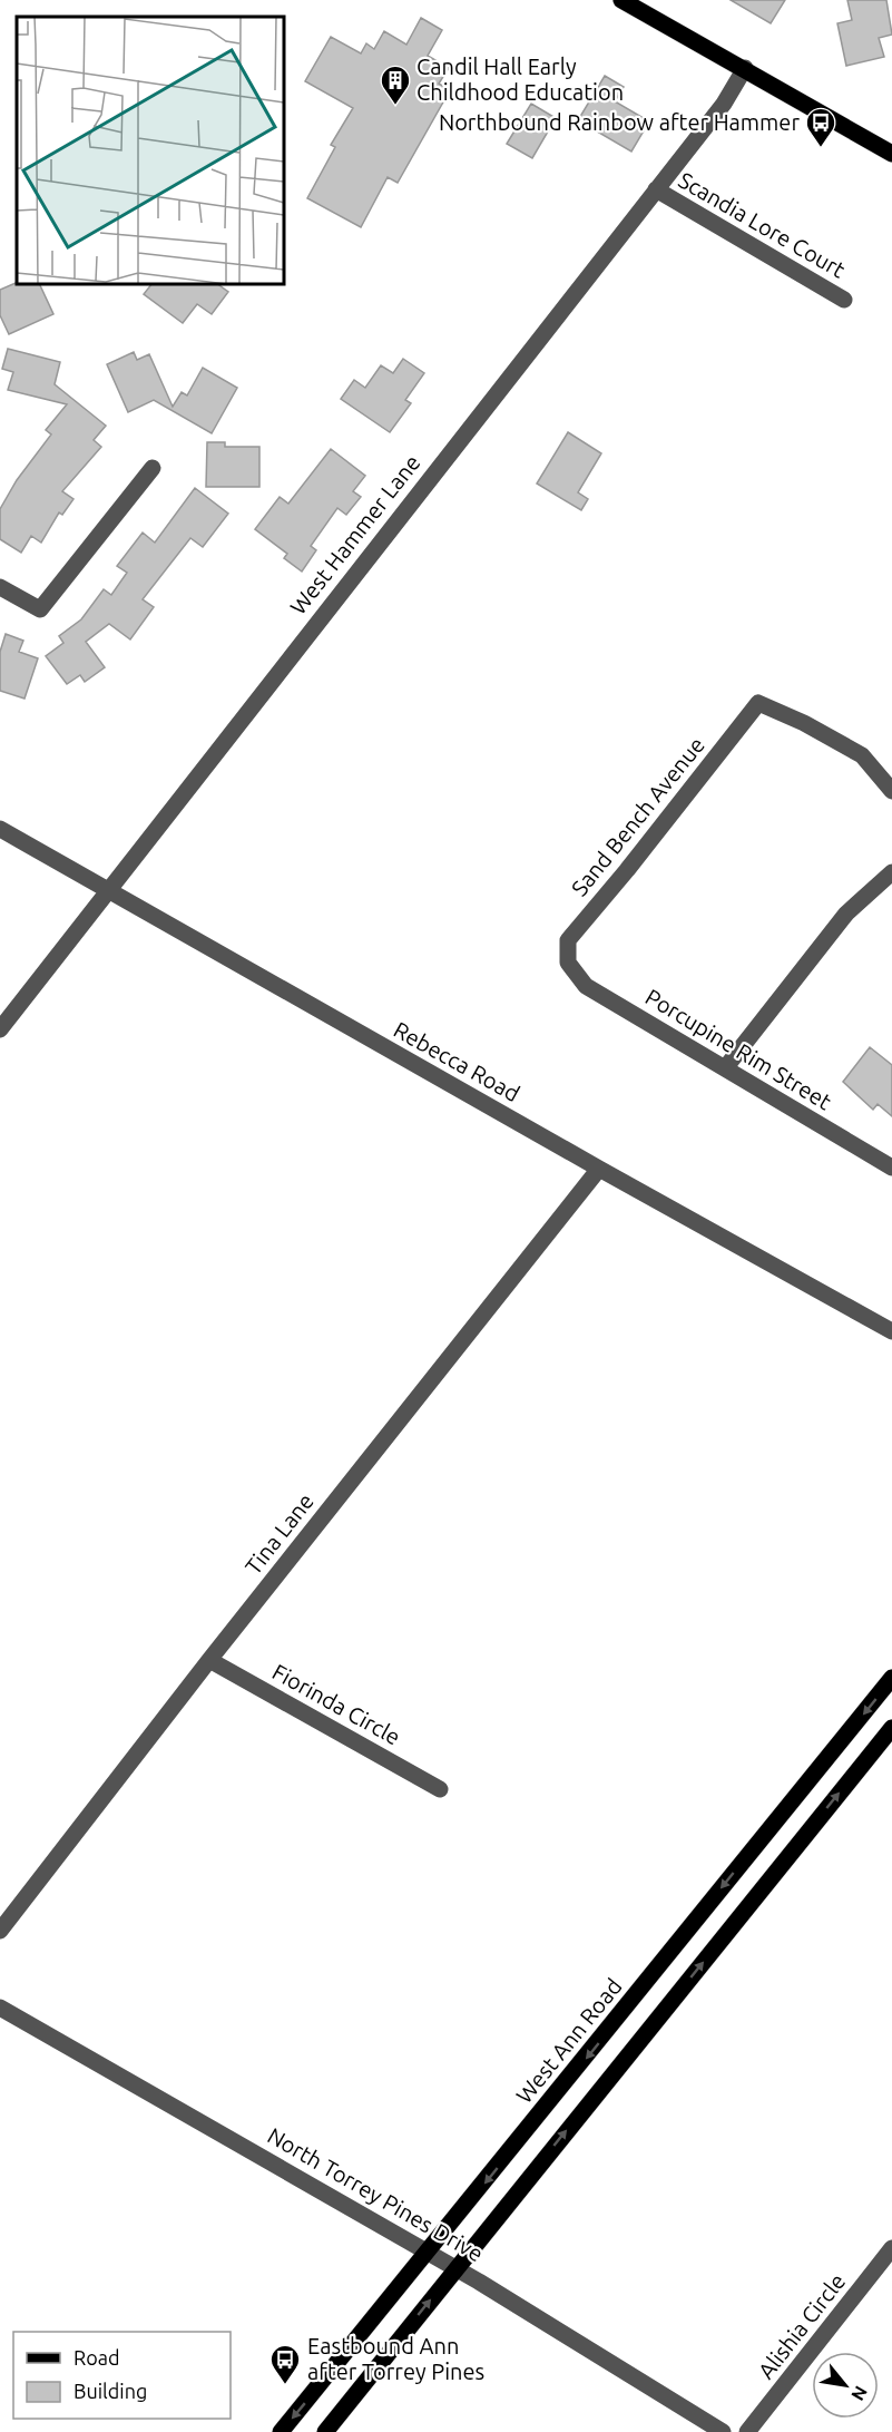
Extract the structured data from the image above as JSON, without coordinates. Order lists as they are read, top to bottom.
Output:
{
  "streets": {
    "main road": ["West Ann Road"],
    "street": [
      "Scandia Lore Court",
      "West Hammer Lane",
      "Sand Bench Avenue",
      "Porcupine Rim Street",
      "Rebecca Road",
      "Tina Lane",
      "Fiorinda Circle",
      "North Torrey Pines Drive",
      "Alishia Circle"
    ]
  },
  "crossings": [
    ["Scandia Lore Court", "West Hammer Lane"],
    ["West Hammer Lane", "Rebecca Road"],
    ["Sand Bench Avenue", "Porcupine Rim Street"],
    ["Rebecca Road", "Tina Lane"],
    ["Tina Lane", "Fiorinda Circle"],
    ["West Ann Road", "North Torrey Pines Drive"]
  ],
  "places": {
    "building": ["Candil Hall Early Childhood Education"],
    "bus stop": ["Northbound Rainbow after Hammer", "Eastbound Ann after Torrey Pines"]
  },
  "legend": ["Road", "Building"],
  "north": "bottom right"
}
